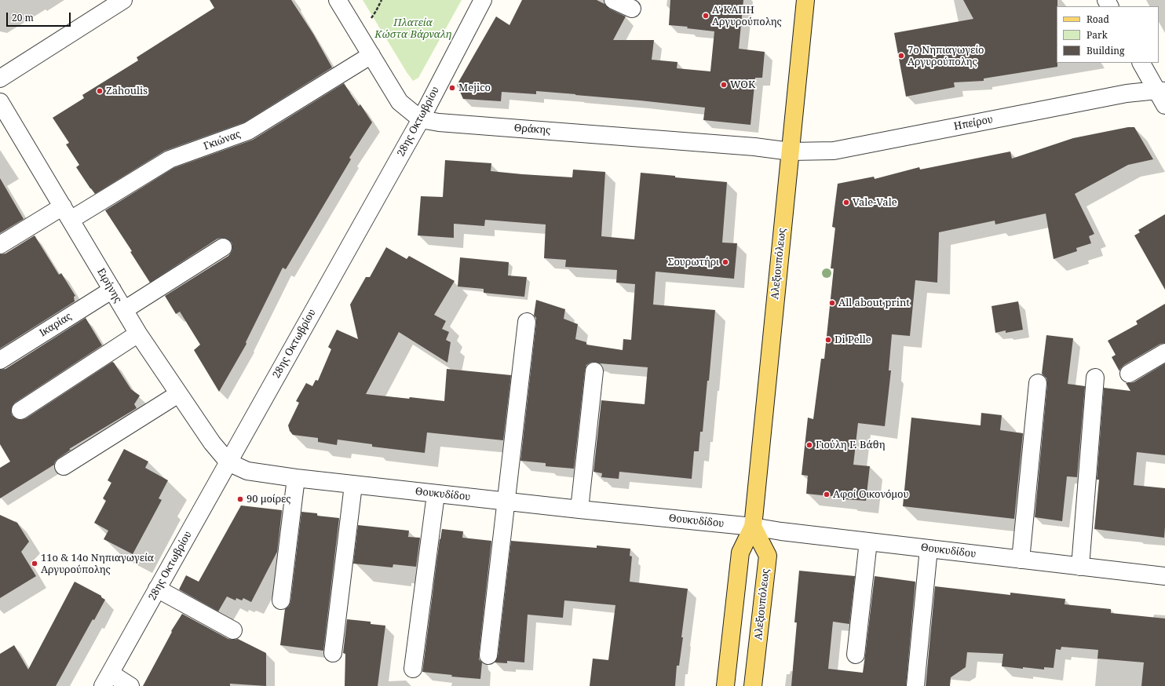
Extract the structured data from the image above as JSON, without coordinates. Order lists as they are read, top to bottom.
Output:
{
  "streets": {
    "main road": ["Αλεξιουπόλεως"],
    "street": [
      "28ης Οκτωβρίου",
      "Ηπείρου",
      "Θράκης",
      "Γκιώνας",
      "Ειρήνης",
      "Ικαρίας",
      "Θουκυδίδου"
    ]
  },
  "crossings": [
    ["28ης Οκτωβρίου", "Θράκης"],
    ["28ης Οκτωβρίου", "Ειρήνης"],
    ["28ης Οκτωβρίου", "Θουκυδίδου"],
    ["Ηπείρου", "Θράκης"],
    ["Ηπείρου", "Αλεξιουπόλεως"],
    ["Θράκης", "Γκιώνας"],
    ["Θράκης", "Αλεξιουπόλεως"],
    ["Γκιώνας", "Ειρήνης"],
    ["Αλεξιουπόλεως", "Θουκυδίδου"],
    ["Ειρήνης", "Ικαρίας"],
    ["Ειρήνης", "Θουκυδίδου"]
  ],
  "parks": ["Πλατεία Κώστα Βάρναλη"],
  "places": [
    "Α' ΚΑΠΗ Αργυρούπολης",
    "7ο Νηπιαγωγείο Αργυρούπολης",
    "WOK",
    "Mejico",
    "Zahoulis",
    "Vale-Vale",
    "Σουρωτήρι",
    "All about print",
    "Di Pelle",
    "Γιούλη Γ. Βάθη",
    "Αφοί Οικονόμου",
    "90 μοίρες",
    "11ο & 14ο Νηπιαγωγεία Αργυρούπολης"
  ],
  "legend": ["Road", "Park", "Building"],
  "scale_bar": "20 m"
}
